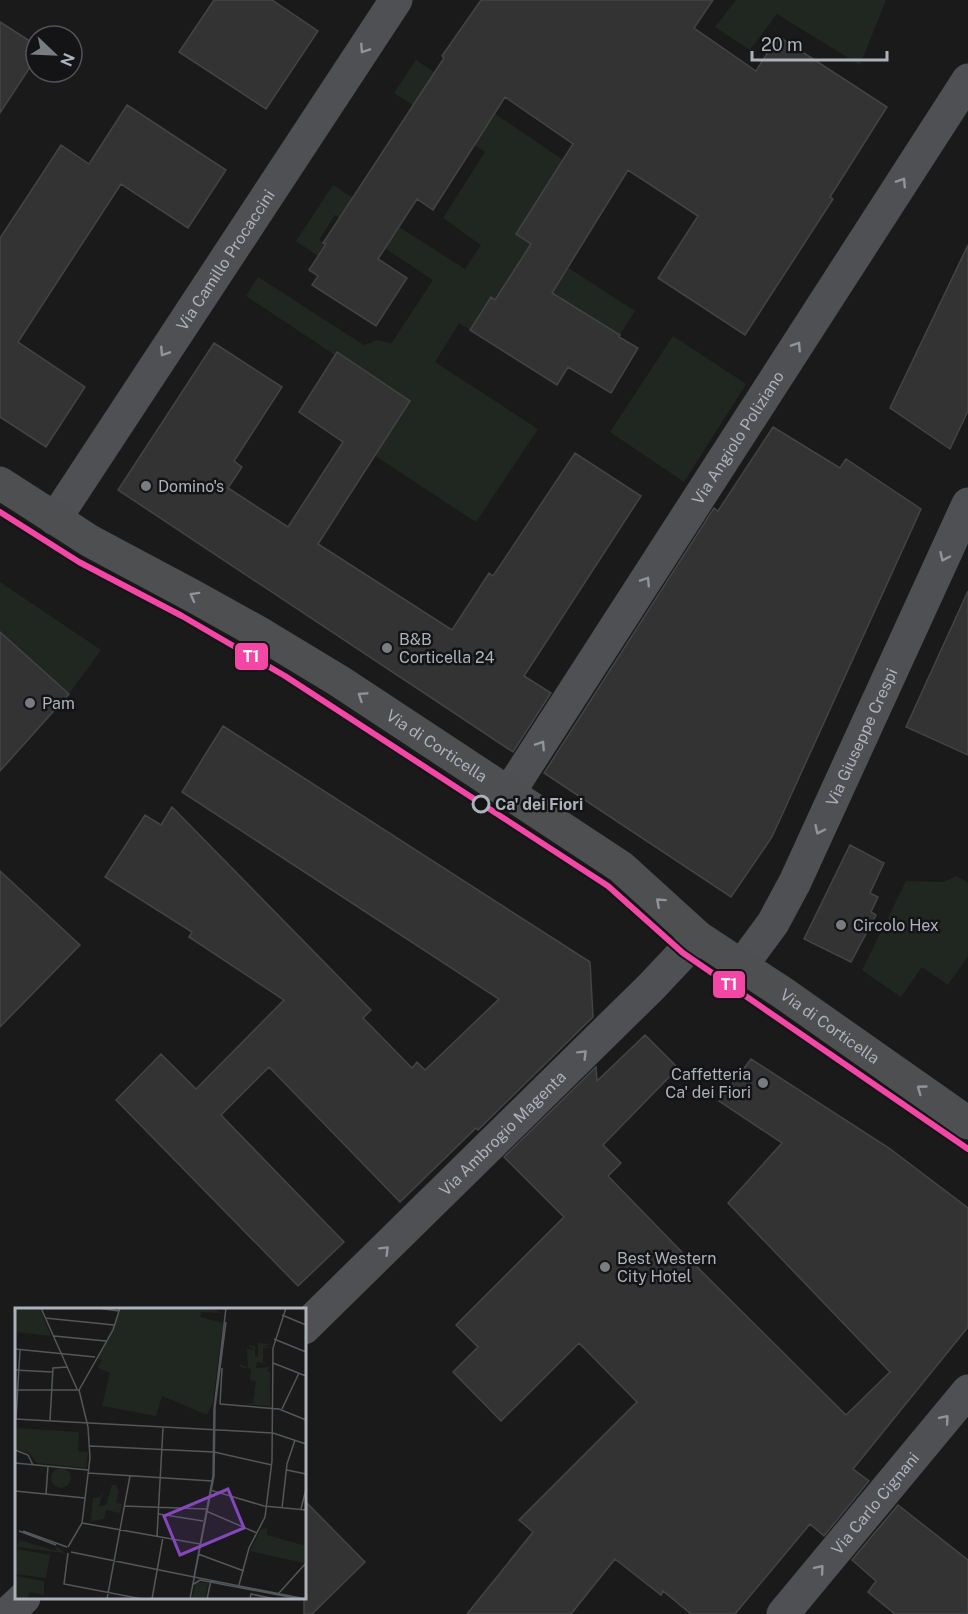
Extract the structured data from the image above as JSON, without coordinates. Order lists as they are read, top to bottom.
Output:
{
  "streets": {
    "main road": ["Via di Corticella"],
    "street": [
      "Via Camillo Procaccini",
      "Via Angiolo Poliziano",
      "Via Giuseppe Crespi",
      "Via Ambrogio Magenta",
      "Via Carlo Cignani"
    ]
  },
  "crossings": [
    ["Via Camillo Procaccini", "Via di Corticella"],
    ["Via Angiolo Poliziano", "Via di Corticella"],
    ["Via Giuseppe Crespi", "Via di Corticella"],
    ["Via di Corticella", "Via Ambrogio Magenta"]
  ],
  "one_way": [
    "Via Camillo Procaccini",
    "Via Angiolo Poliziano",
    "Via Giuseppe Crespi",
    "Via di Corticella",
    "Via Ambrogio Magenta",
    "Via Carlo Cignani"
  ],
  "places": [
    "Domino's",
    "B&B Corticella 24",
    "Pam",
    "Ca' dei Fiori",
    "Circolo Hex",
    "Caffetteria Ca' dei Fiori",
    "Best Western City Hotel"
  ],
  "lines": ["transit line T1"],
  "scale_bar": "20 m",
  "north": "bottom right"
}
